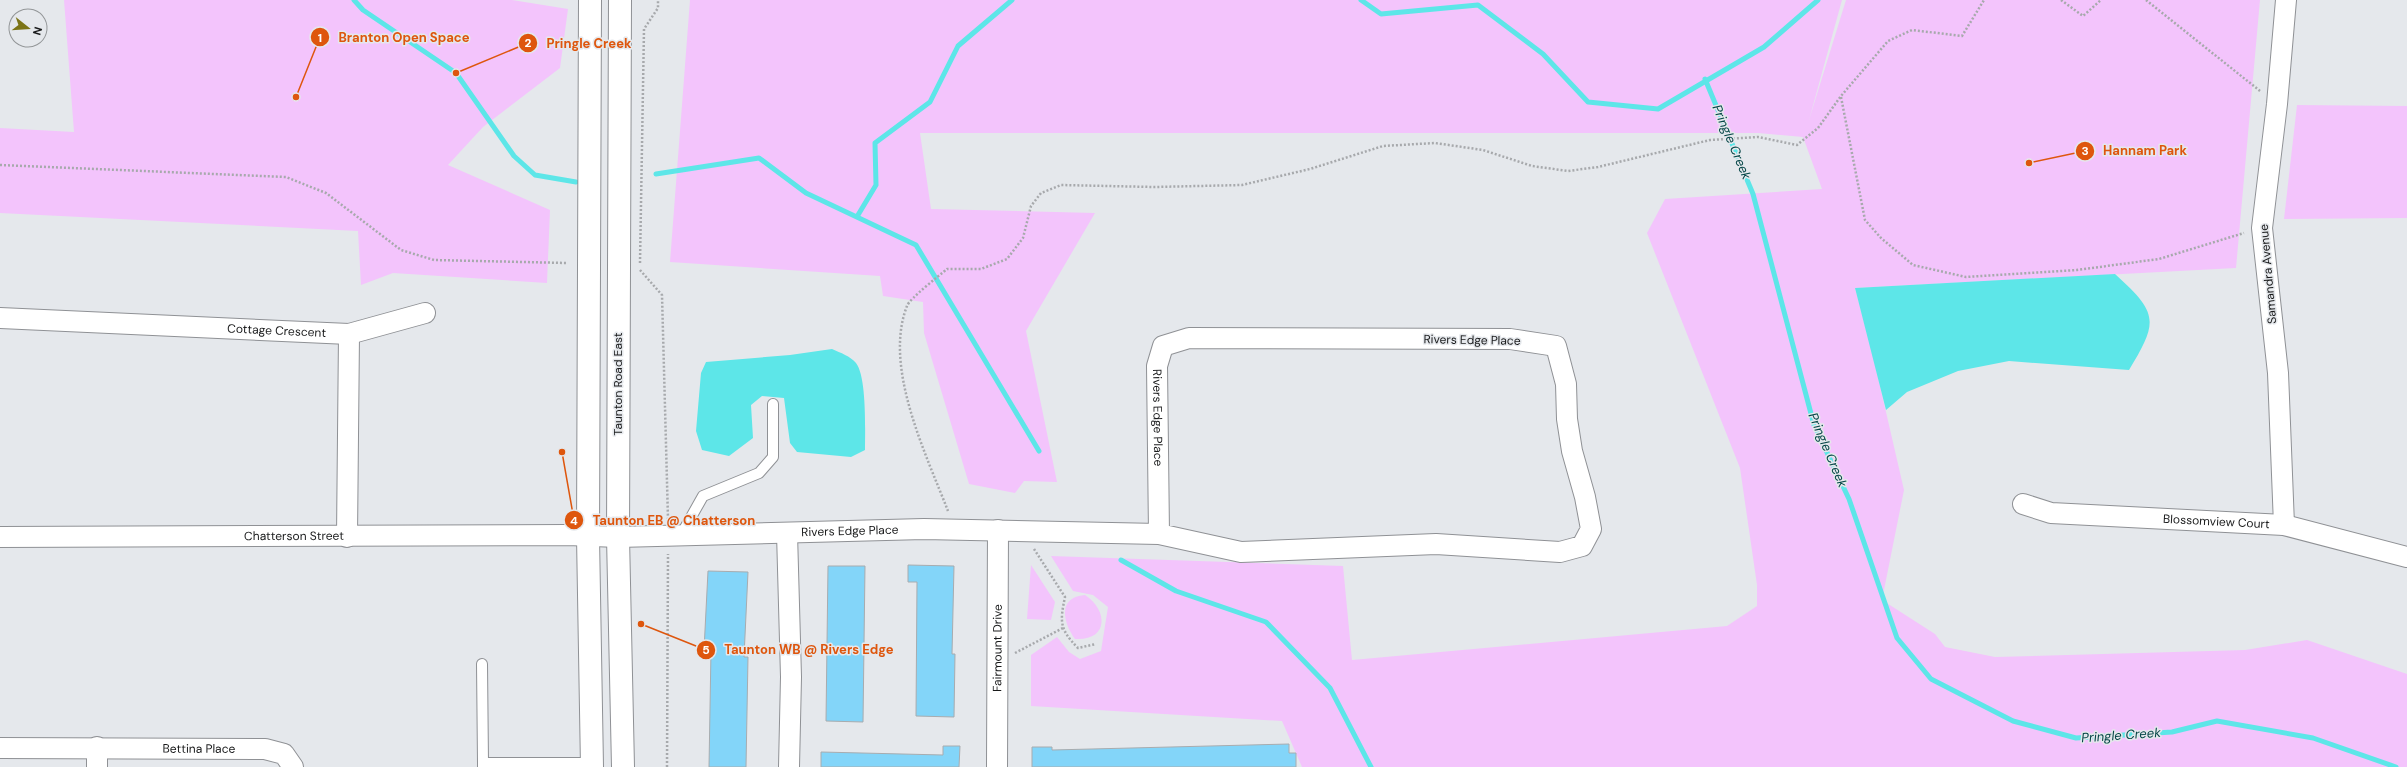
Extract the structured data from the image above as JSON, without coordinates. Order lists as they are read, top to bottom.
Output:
{
  "streets": {
    "main road": ["Taunton Road East"],
    "street": [
      "Samandra Avenue",
      "Cottage Crescent",
      "Rivers Edge Place",
      "Blossomview Court",
      "Chatterson Street",
      "Fairmount Drive",
      "Bettina Place"
    ]
  },
  "crossings": [
    ["Samandra Avenue", "Blossomview Court"],
    ["Rivers Edge Place", "Taunton Road East"],
    ["Rivers Edge Place", "Chatterson Street"],
    ["Rivers Edge Place", "Fairmount Drive"]
  ],
  "water": ["Pringle Creek"],
  "places": [
    "Pringle Creek",
    "Branton Open Space",
    "Hannam Park",
    "Taunton EB @ Chatterson",
    "Taunton WB @ Rivers Edge"
  ],
  "north": "right"
}
